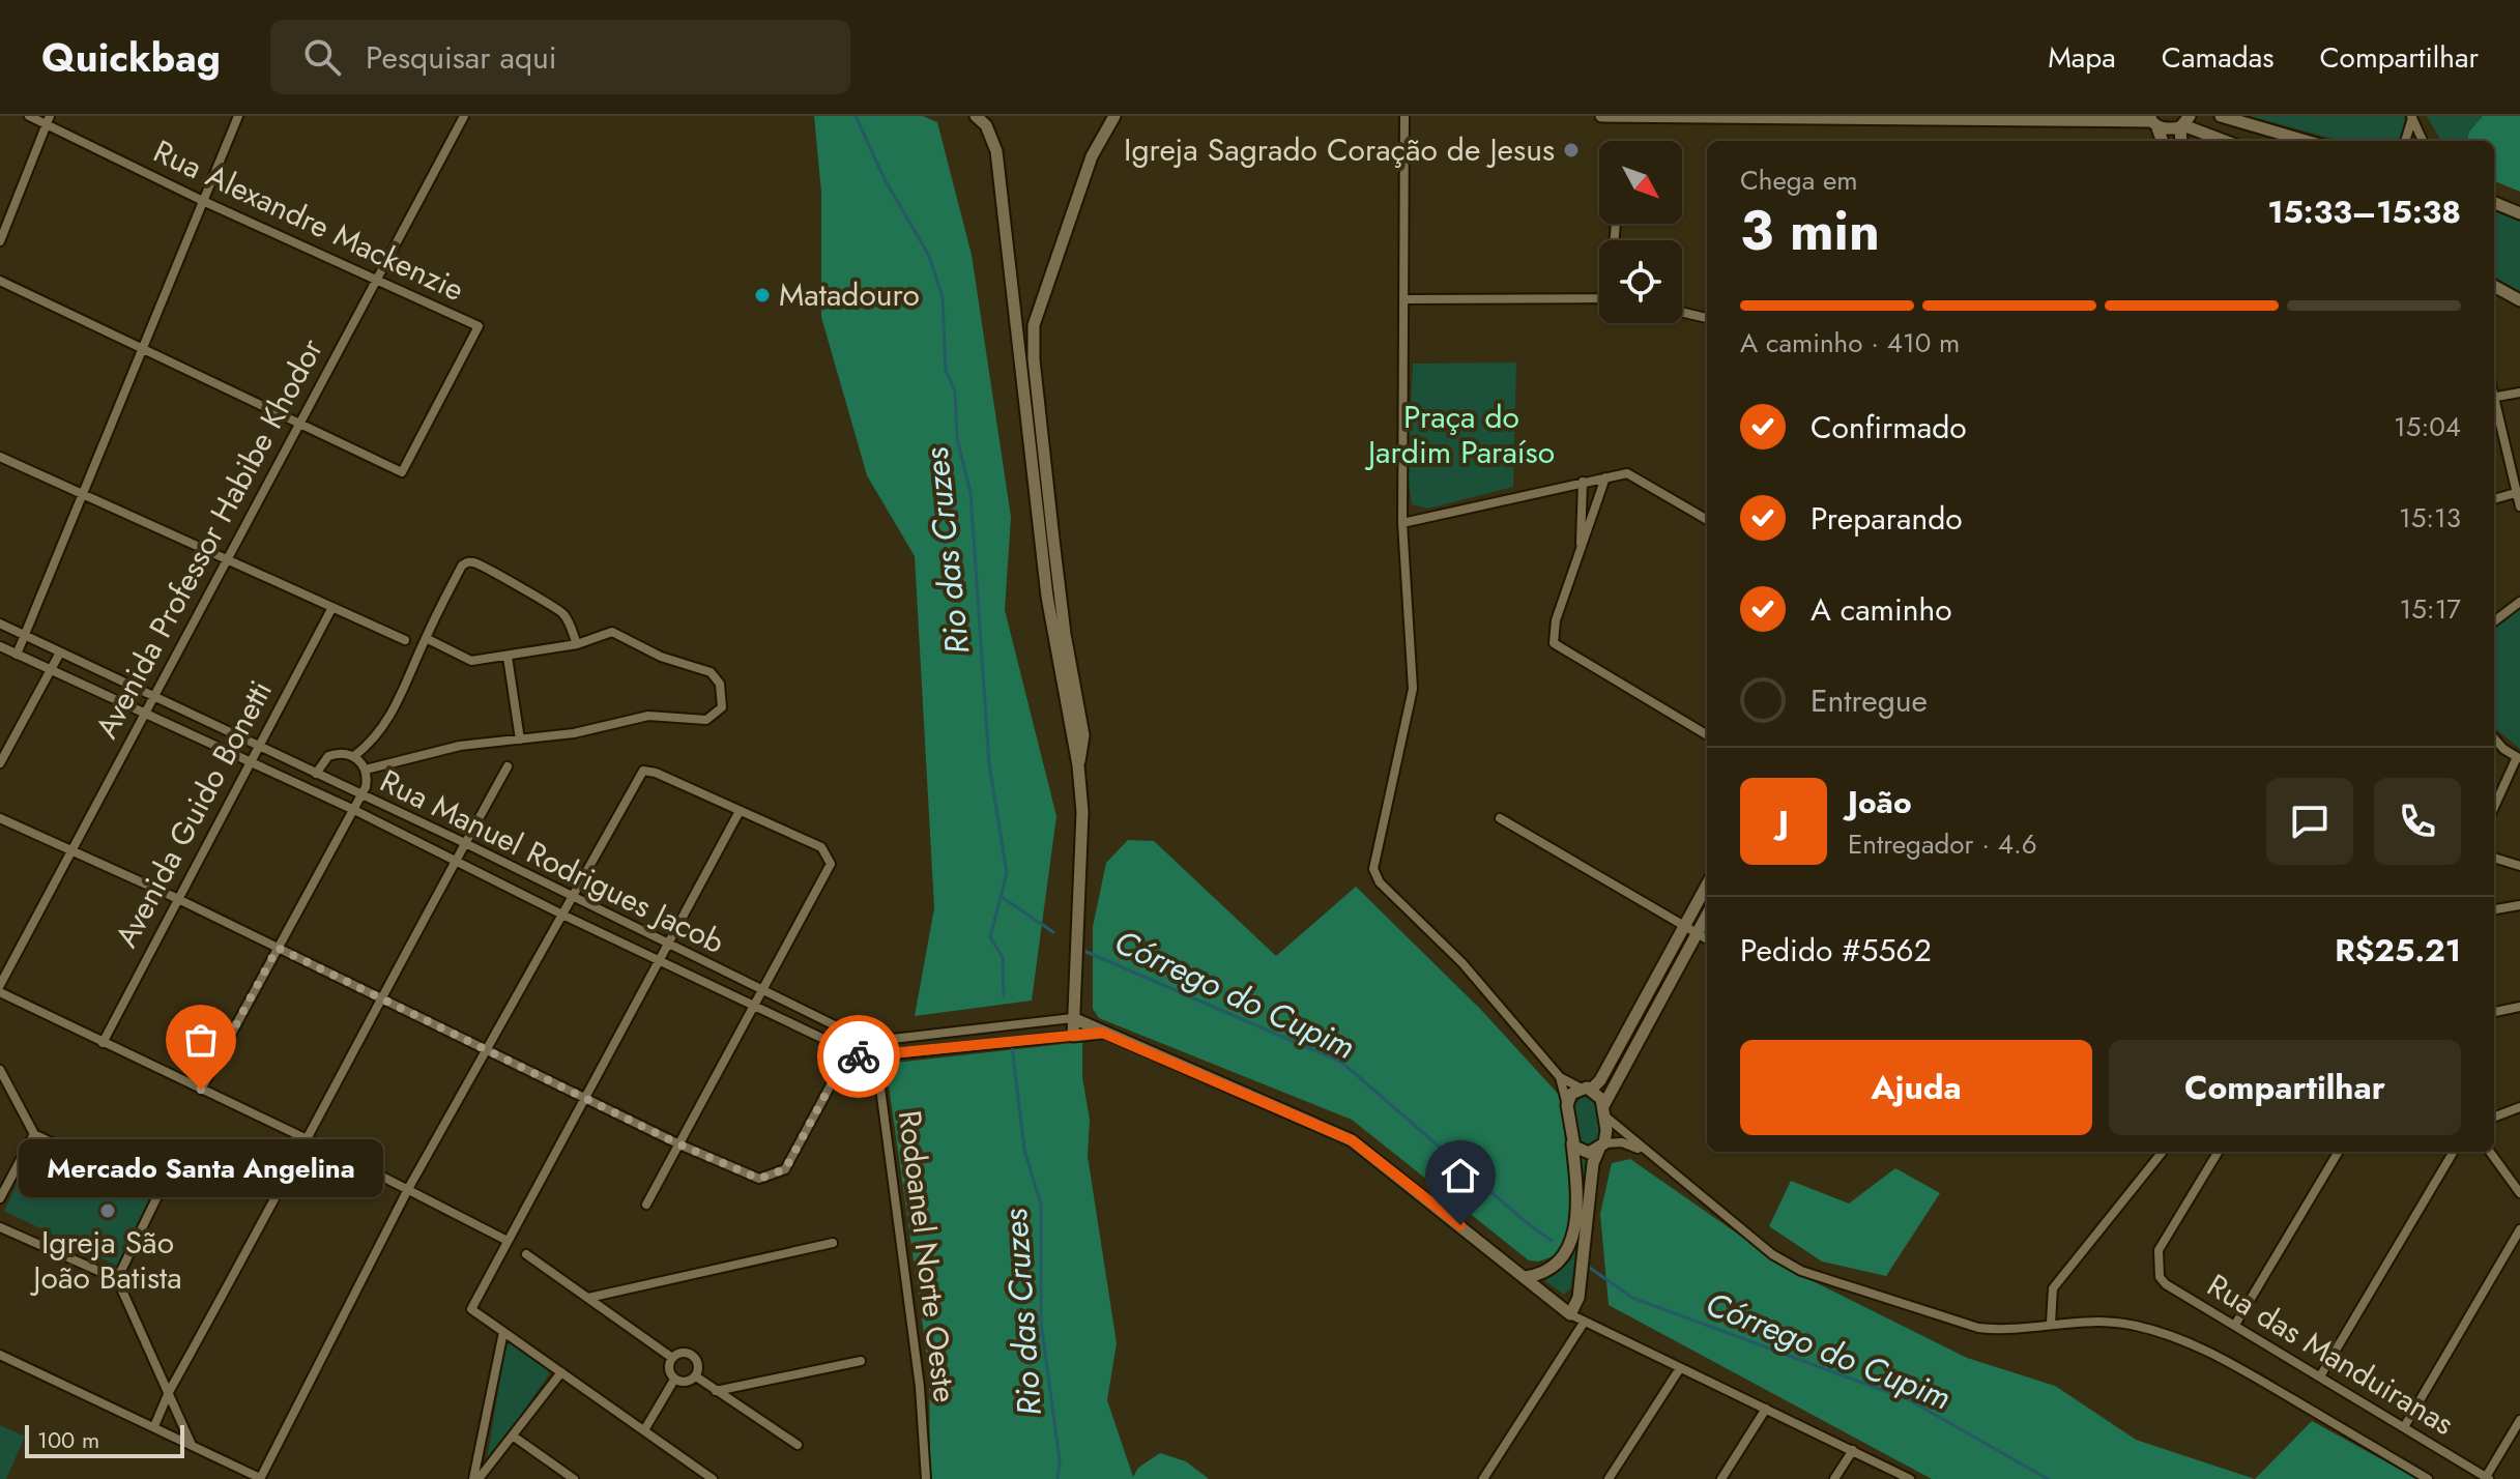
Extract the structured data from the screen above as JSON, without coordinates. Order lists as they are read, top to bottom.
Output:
{
  "streets": {
    "street": [
      "Rua Alexandre Mackenzie",
      "Avenida Professor Habibe Khodor",
      "Avenida Guido Bonetti",
      "Rua Manuel Rodrigues Jacob",
      "Rodoanel Norte Oeste",
      "Rua das Manduiranas"
    ]
  },
  "crossings": [
    ["Rua Alexandre Mackenzie", "Avenida Professor Habibe Khodor"],
    ["Avenida Professor Habibe Khodor", "Rua Manuel Rodrigues Jacob"],
    ["Avenida Guido Bonetti", "Rua Manuel Rodrigues Jacob"],
    ["Rua Manuel Rodrigues Jacob", "Rodoanel Norte Oeste"]
  ],
  "water": ["Rio das Cruzes", "Córrego do Cupim"],
  "parks": ["Praça do Jardim Paraíso"],
  "places": [
    "Igreja Sagrado Coração de Jesus",
    "Matadouro",
    "Mercado Santa Angelina",
    "Igreja São João Batista"
  ],
  "scale_bar": "100 m",
  "north": "bottom right",
  "page": {
    "header": "Quickbag",
    "search": "Pesquisar aqui",
    "nav": ["Mapa", "Camadas", "Compartilhar"],
    "heading": ["3 min", "Chega em", "15:33–15:38"],
    "panel": [
      "João",
      "Entregador · 4.6",
      "Pedido #5562",
      "R$25.21"
    ],
    "bar": "A caminho · 410 m",
    "list": [
      ["Confirmado", "15:04"],
      ["Preparando", "15:13"],
      ["A caminho", "15:17"],
      "Entregue"
    ],
    "round": "J",
    "buttons": ["Ajuda", "Compartilhar"],
    "bubble": "Mercado Santa Angelina",
    "scale": "100 m"
  }
}
